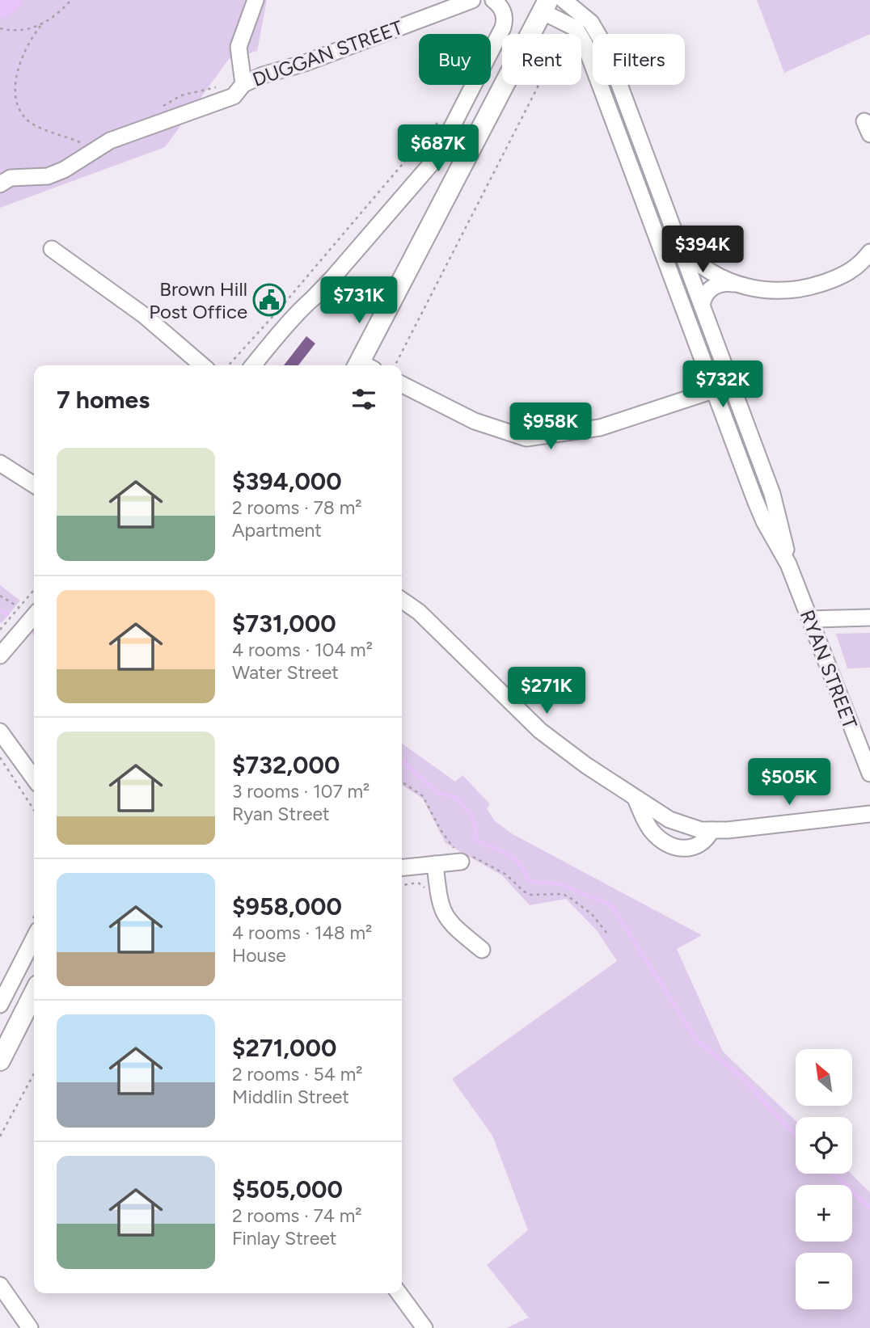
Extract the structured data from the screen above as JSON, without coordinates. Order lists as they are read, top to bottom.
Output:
{
  "streets": {
    "street": ["DUGGAN STREET", "RYAN STREET"]
  },
  "places": {
    "public building": ["Brown Hill Post Office"]
  },
  "north": "top left",
  "page": {
    "chip": ["Buy", "Rent", "Filters"],
    "price": [
      "$687K",
      "$394K",
      "$731K",
      "$732K",
      "$958K",
      "$271K",
      "$505K"
    ],
    "heading": "7 homes",
    "list": [
      {
        "name": "$394,000",
        "note": "2 rooms · 78 m² · Apartment"
      },
      {
        "name": "$731,000",
        "note": "4 rooms · 104 m² · Water Street"
      },
      {
        "name": "$732,000",
        "note": "3 rooms · 107 m² · Ryan Street"
      },
      {
        "name": "$958,000",
        "note": "4 rooms · 148 m² · House"
      },
      {
        "name": "$271,000",
        "note": "2 rooms · 54 m² · Middlin Street"
      },
      {
        "name": "$505,000",
        "note": "2 rooms · 74 m² · Finlay Street"
      }
    ],
    "map_buttons": ["+", "−"]
  }
}
